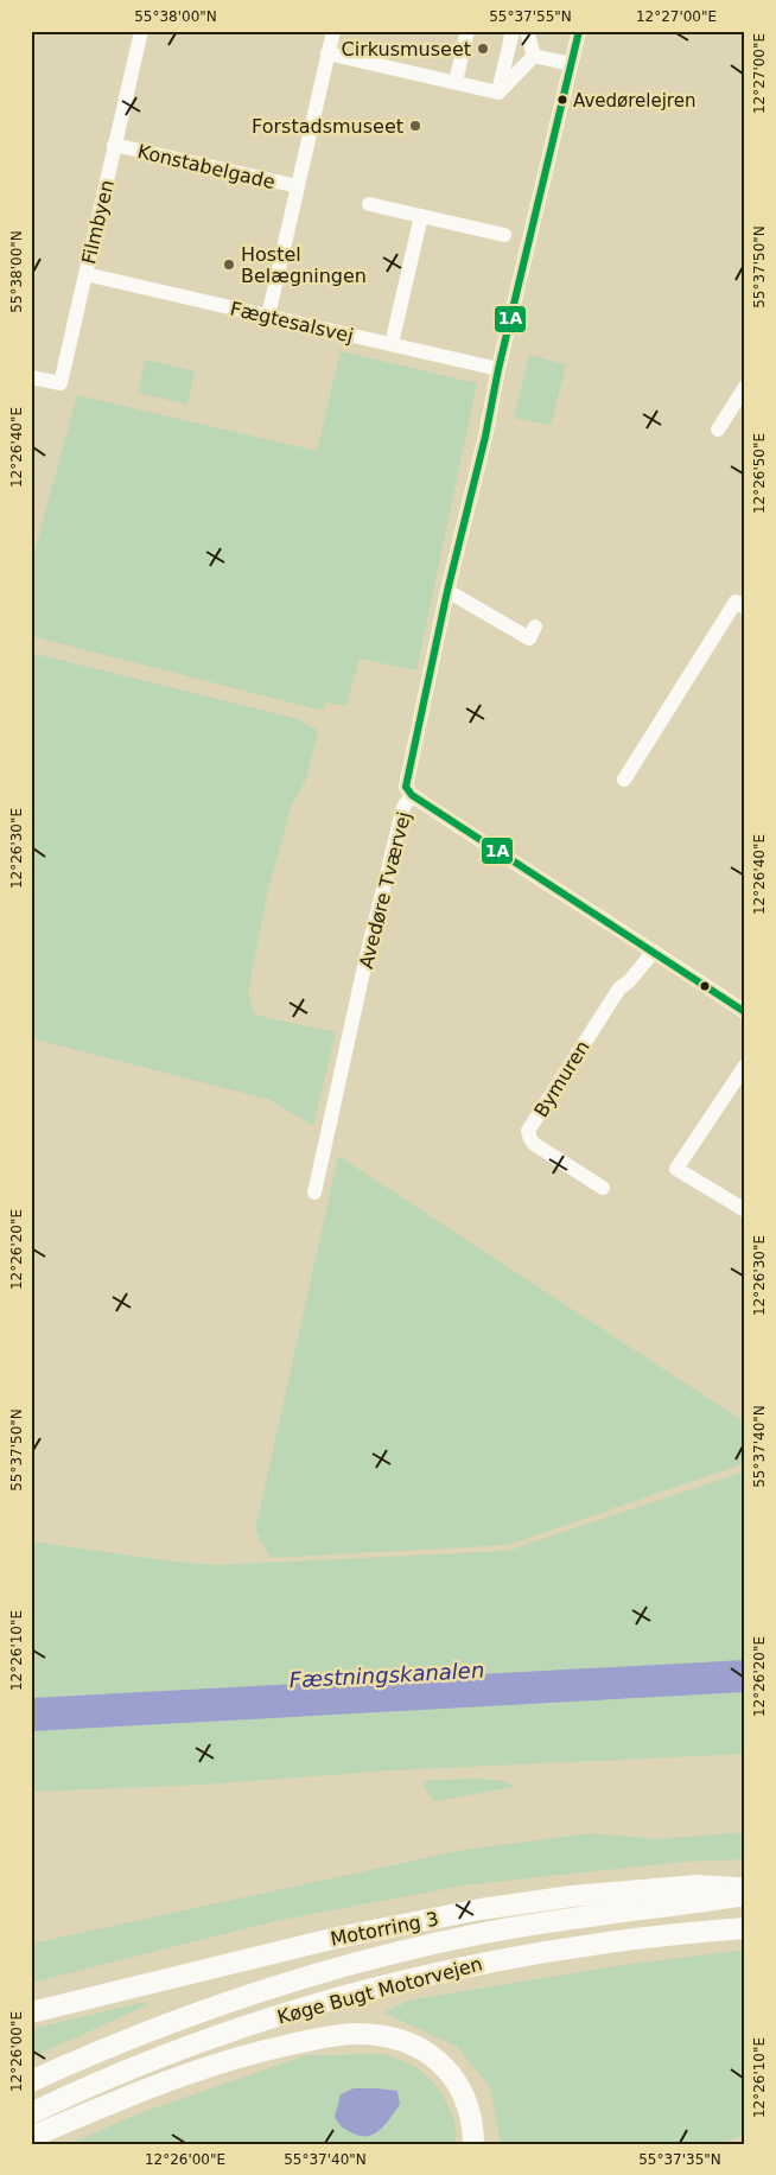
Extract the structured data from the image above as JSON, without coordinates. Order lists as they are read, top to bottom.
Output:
{
  "streets": {
    "highway": ["Motorring 3", "Køge Bugt Motorvejen"],
    "street": [
      "Konstabelgade",
      "Filmbyen",
      "Fægtesalsvej",
      "Avedøre Tværvej",
      "Bymuren"
    ]
  },
  "crossings": [
    ["Konstabelgade", "Filmbyen"],
    ["Filmbyen", "Fægtesalsvej"],
    ["Fægtesalsvej", "Avedøre Tværvej"]
  ],
  "water": ["Fæstningskanalen"],
  "places": [
    "Cirkusmuseet",
    "Avedørelejren",
    "Forstadsmuseet",
    "Hostel Belægningen"
  ],
  "lines": ["transit line 1A"],
  "coordinates": [
    "55°38'00\"N",
    "55°37'55\"N",
    "12°27'00\"E",
    "55°37'50\"N",
    "12°26'40\"E",
    "12°26'50\"E",
    "12°26'30\"E",
    "12°26'20\"E",
    "55°37'40\"N",
    "12°26'10\"E",
    "12°26'00\"E",
    "55°37'35\"N"
  ]
}
